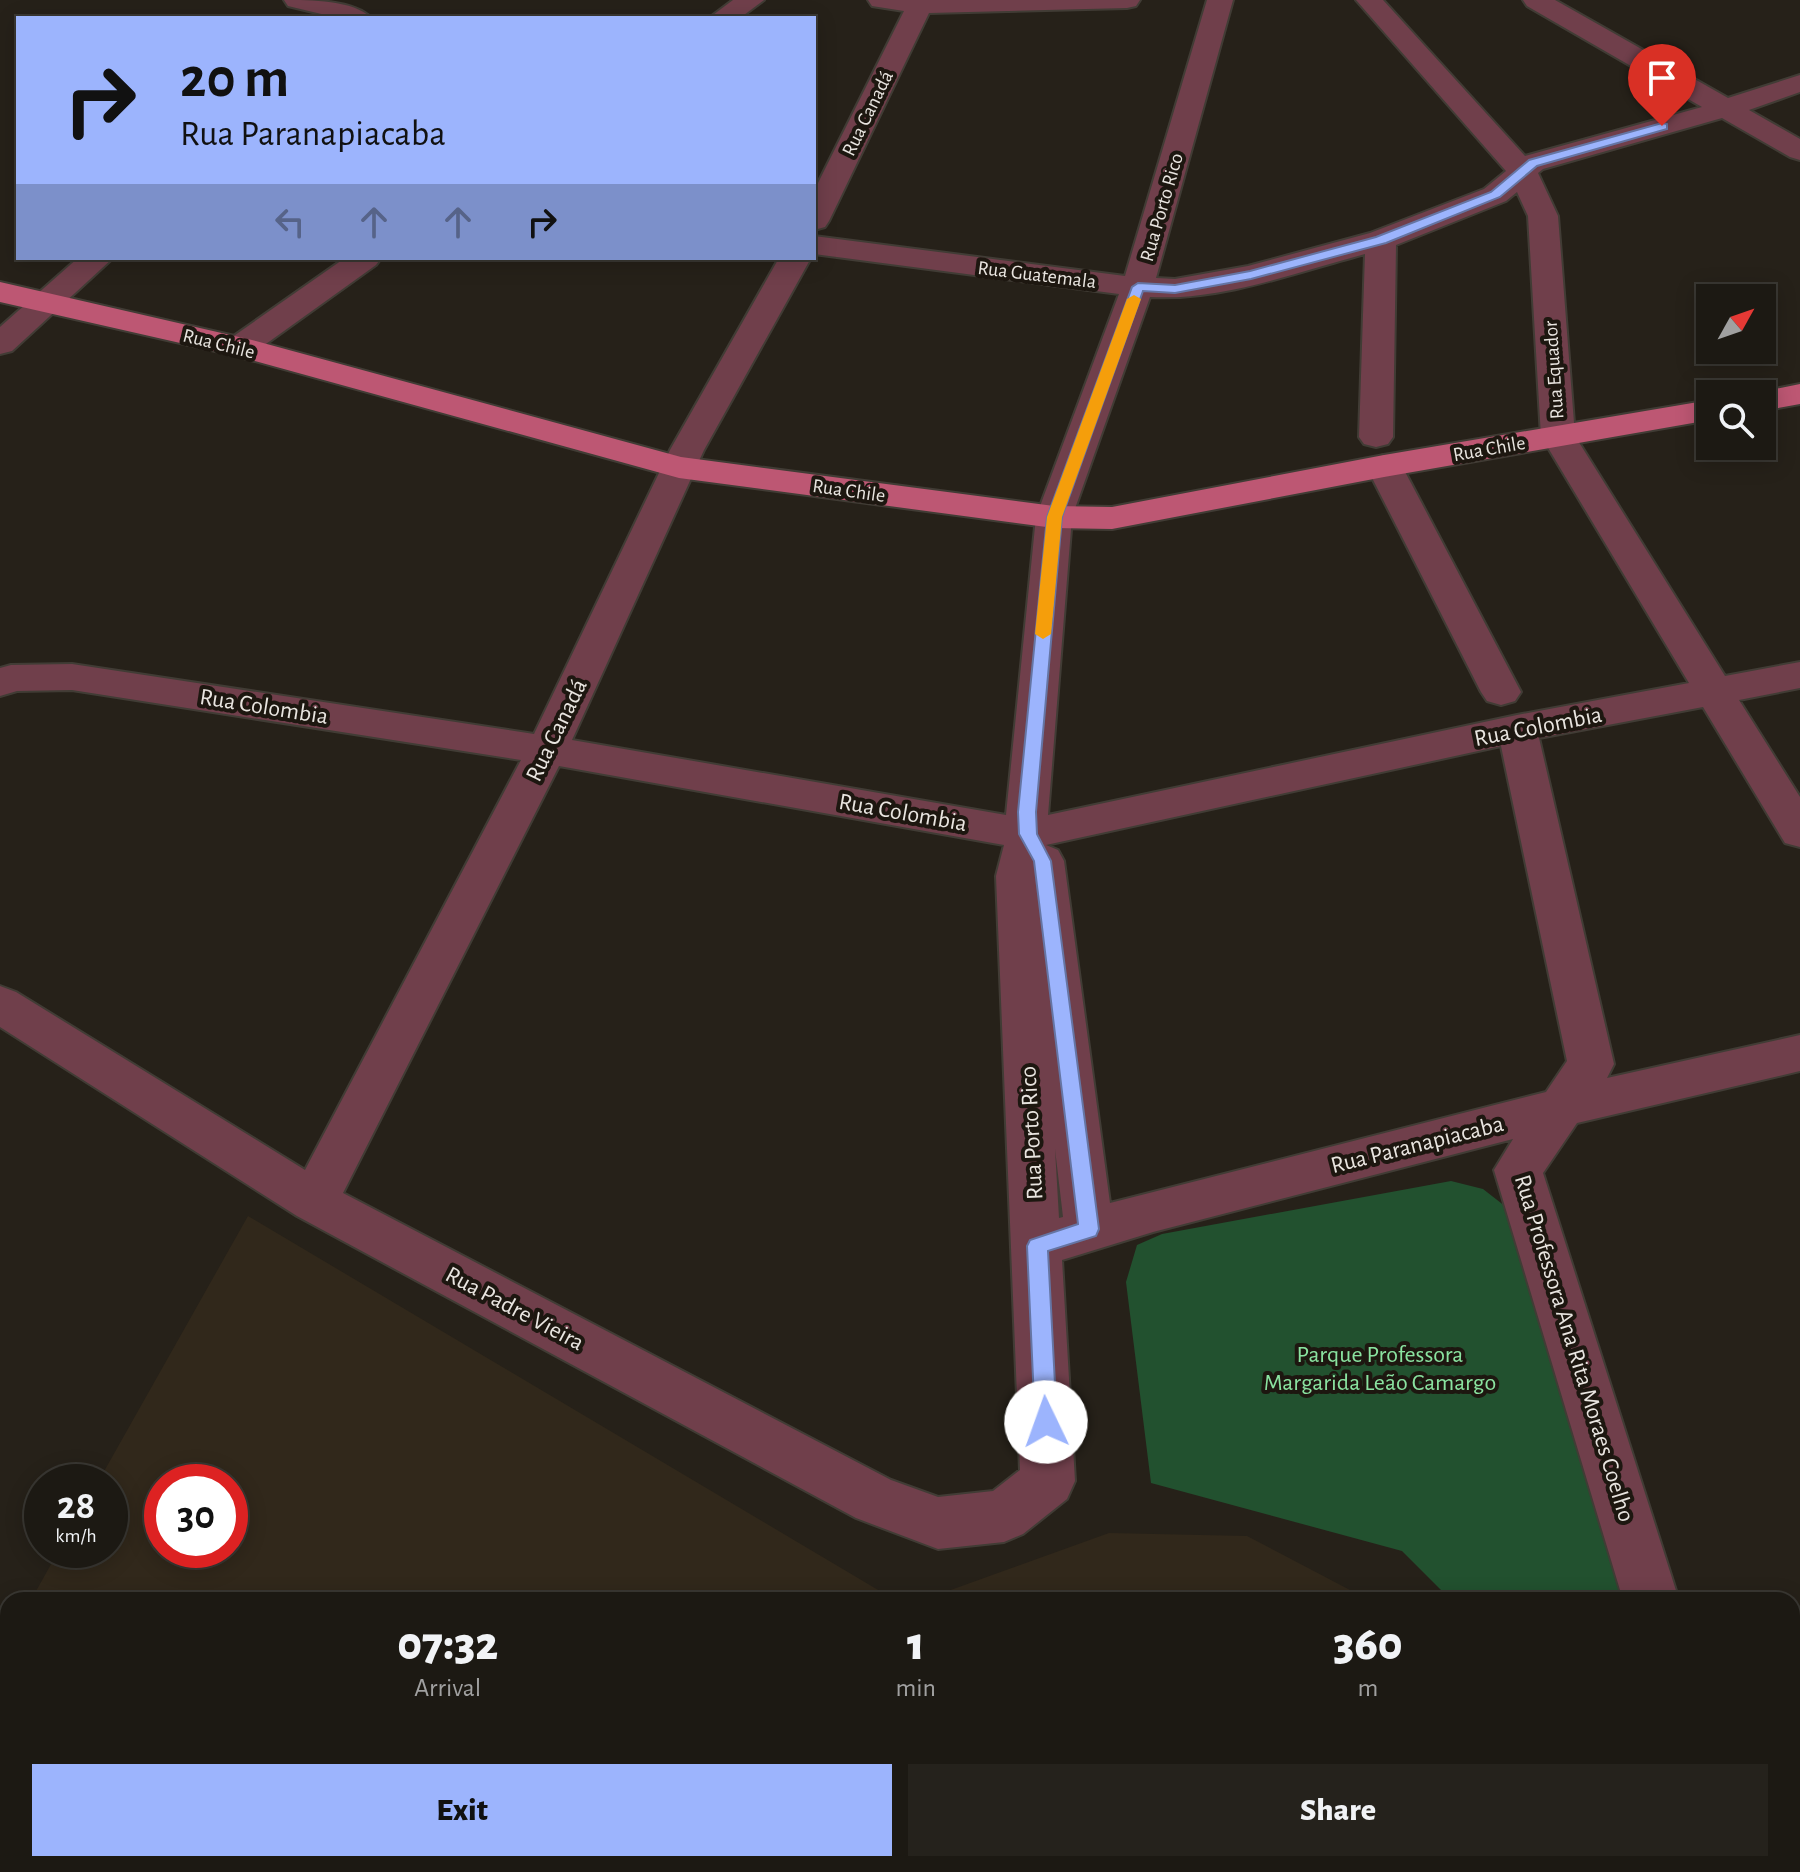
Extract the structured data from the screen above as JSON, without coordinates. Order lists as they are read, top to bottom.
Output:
{
  "streets": {
    "main road": ["Rua Chile"],
    "street": [
      "Rua Canadá",
      "Rua Porto Rico",
      "Rua Guatemala",
      "Rua Equador",
      "Rua Colombia",
      "Rua Paranapiacaba",
      "Rua Padre Vieira",
      "Rua Professora Ana Rita Moraes Coelho"
    ]
  },
  "crossings": [
    ["Rua Canadá", "Rua Chile"],
    ["Rua Canadá", "Rua Colombia"],
    ["Rua Canadá", "Rua Padre Vieira"],
    ["Rua Porto Rico", "Rua Guatemala"],
    ["Rua Porto Rico", "Rua Chile"],
    ["Rua Porto Rico", "Rua Colombia"],
    ["Rua Porto Rico", "Rua Paranapiacaba"],
    ["Rua Porto Rico", "Rua Padre Vieira"],
    ["Rua Guatemala", "Rua Equador"],
    ["Rua Chile", "Rua Equador"],
    ["Rua Equador", "Rua Colombia"],
    ["Rua Paranapiacaba", "Rua Professora Ana Rita Moraes Coelho"]
  ],
  "parks": ["Parque Professora Margarida Leão Camargo"],
  "north": "top right",
  "page": {
    "turn": ["20 m", "Rua Paranapiacaba"],
    "speed": "28 km/h",
    "limit": "30",
    "eta": [
      "07:32",
      "Arrival",
      "1",
      "min",
      "360",
      "m"
    ],
    "buttons": ["Exit", "Share"]
  }
}
